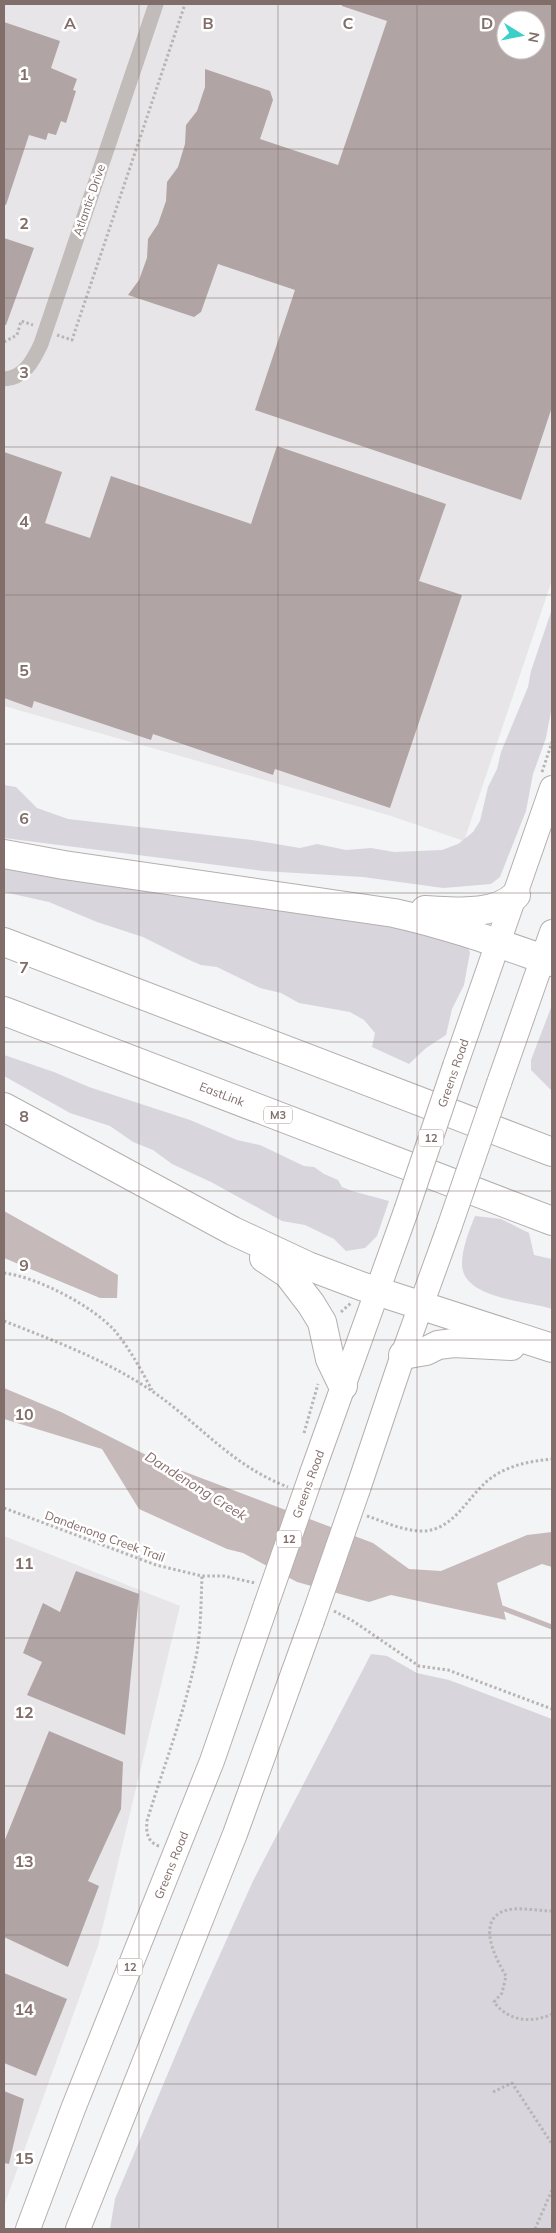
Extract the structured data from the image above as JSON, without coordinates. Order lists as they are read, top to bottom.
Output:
{
  "streets": {
    "highway": ["EastLink", "M3"],
    "main road": ["Greens Road", "12"],
    "street": ["Atlantic Drive"],
    "path": ["Dandenong Creek Trail"]
  },
  "crossings": [
    ["Greens Road", "Dandenong Creek Trail"]
  ],
  "water": ["Dandenong Creek"],
  "north": "right",
  "grid": {
    "columns": [
      "A",
      "B",
      "C",
      "D"
    ],
    "rows": [
      "1",
      "2",
      "3",
      "4",
      "5",
      "6",
      "7",
      "8",
      "9",
      "10",
      "11",
      "12",
      "13",
      "14",
      "15"
    ]
  }
}
